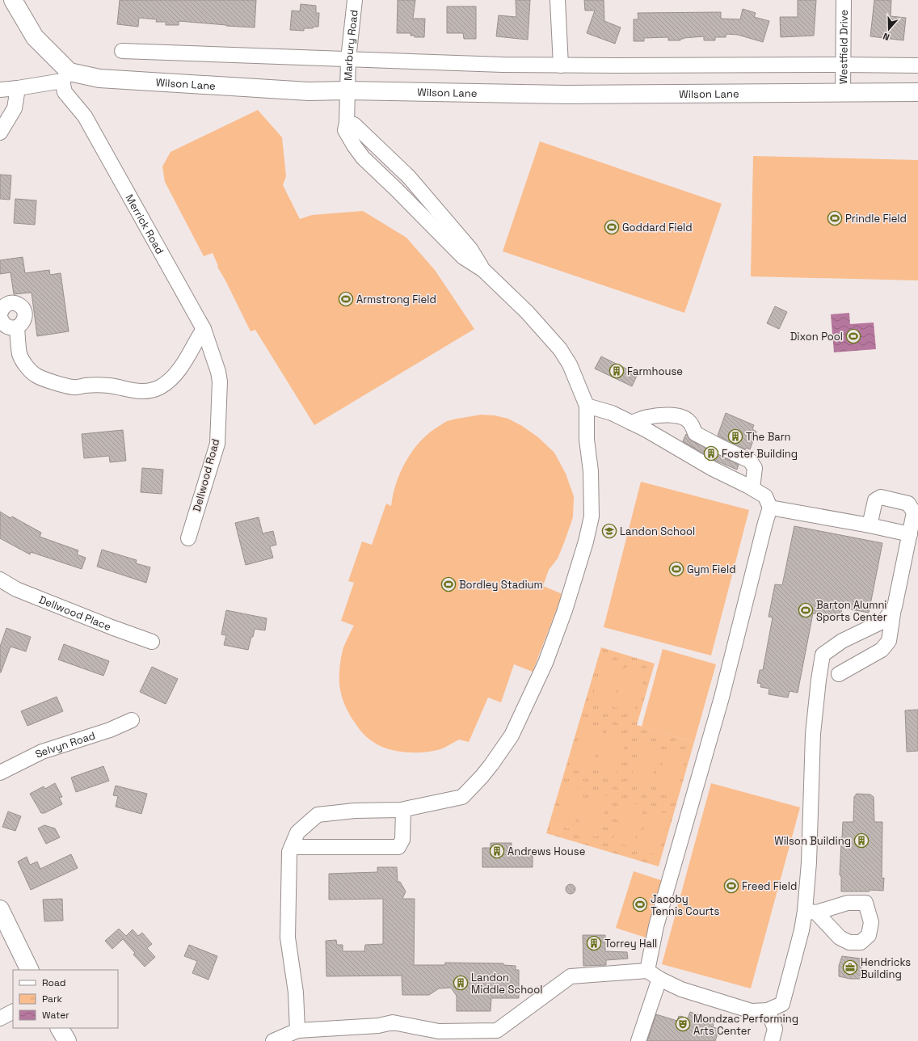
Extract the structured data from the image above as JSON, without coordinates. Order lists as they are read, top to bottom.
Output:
{
  "streets": {
    "main road": ["Wilson Lane"],
    "street": [
      "Marbury Road",
      "Westfield Drive",
      "Merrick Road",
      "Dellwood Road",
      "Dellwood Place",
      "Selvyn Road"
    ]
  },
  "crossings": [
    ["Marbury Road", "Wilson Lane"],
    ["Westfield Drive", "Wilson Lane"],
    ["Wilson Lane", "Merrick Road"],
    ["Merrick Road", "Dellwood Road"]
  ],
  "places": {
    "sports": [
      "Prindle Field",
      "Goddard Field",
      "Armstrong Field",
      "Dixon Pool",
      "Gym Field",
      "Bordley Stadium",
      "Barton Alumni Sports Center",
      "Freed Field",
      "Jacoby Tennis Courts"
    ],
    "building": [
      "Farmhouse",
      "The Barn",
      "Foster Building",
      "Wilson Building",
      "Andrews House",
      "Torrey Hall",
      "Landon Middle School"
    ],
    "school or university": ["Landon School"],
    "office": ["Hendricks Building"],
    "theatre": ["Mondzac Performing Arts Center"]
  },
  "legend": ["Road", "Park", "Water"],
  "north": "bottom"
}
